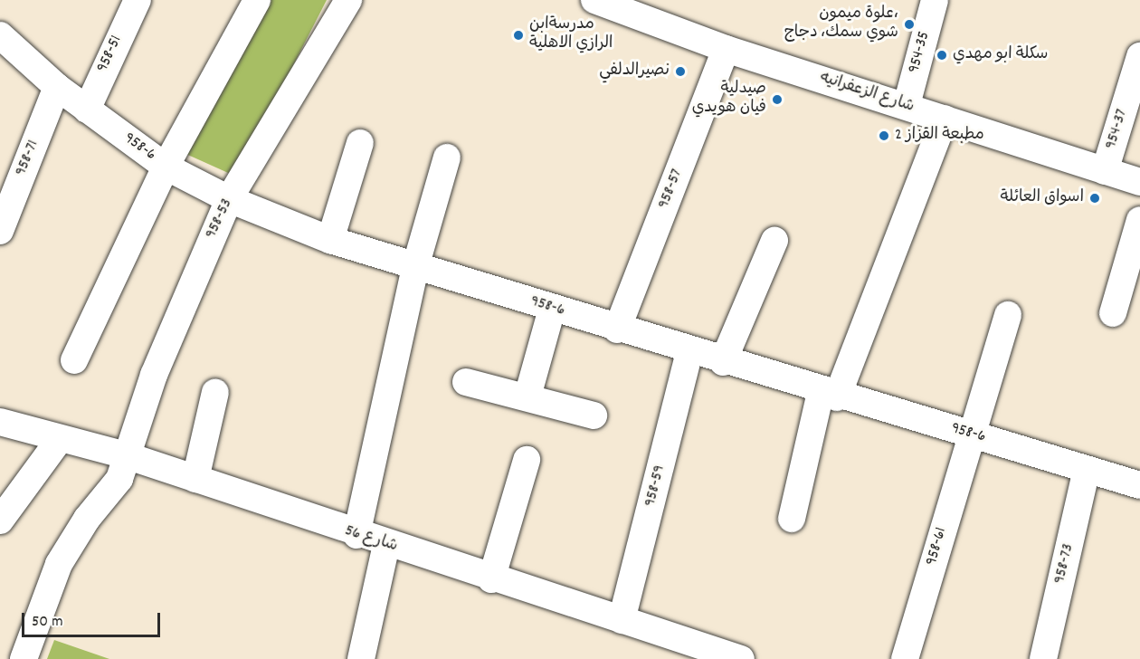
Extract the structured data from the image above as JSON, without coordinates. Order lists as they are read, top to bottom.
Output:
{
  "streets": {
    "street": [
      "954-35",
      "958-51",
      "شارع الزعفرانيه",
      "954-37",
      "958-6",
      "958-71",
      "958-57",
      "958-53",
      "958-59",
      "شارع 56",
      "958-61",
      "958-73"
    ]
  },
  "crossings": [
    ["954-35", "شارع الزعفرانيه"],
    ["958-51", "958-6"],
    ["شارع الزعفرانيه", "954-37"],
    ["شارع الزعفرانيه", "958-57"],
    ["958-6", "958-71"],
    ["958-6", "958-57"],
    ["958-6", "958-53"],
    ["958-6", "958-59"],
    ["958-6", "958-61"],
    ["958-6", "958-73"],
    ["958-53", "شارع 56"],
    ["958-59", "شارع 56"]
  ],
  "places": [
    "علوة ميمون، شوي سمك، دجاج",
    "مدرسةابن الرازي الاهلية",
    "سكلة ابو مهدي",
    "نصيرالدلفي",
    "صيدلية فيان هويدي",
    "مطبعة القزاز 2",
    "اسواق العائلة"
  ],
  "scale_bar": "50 m"
}
